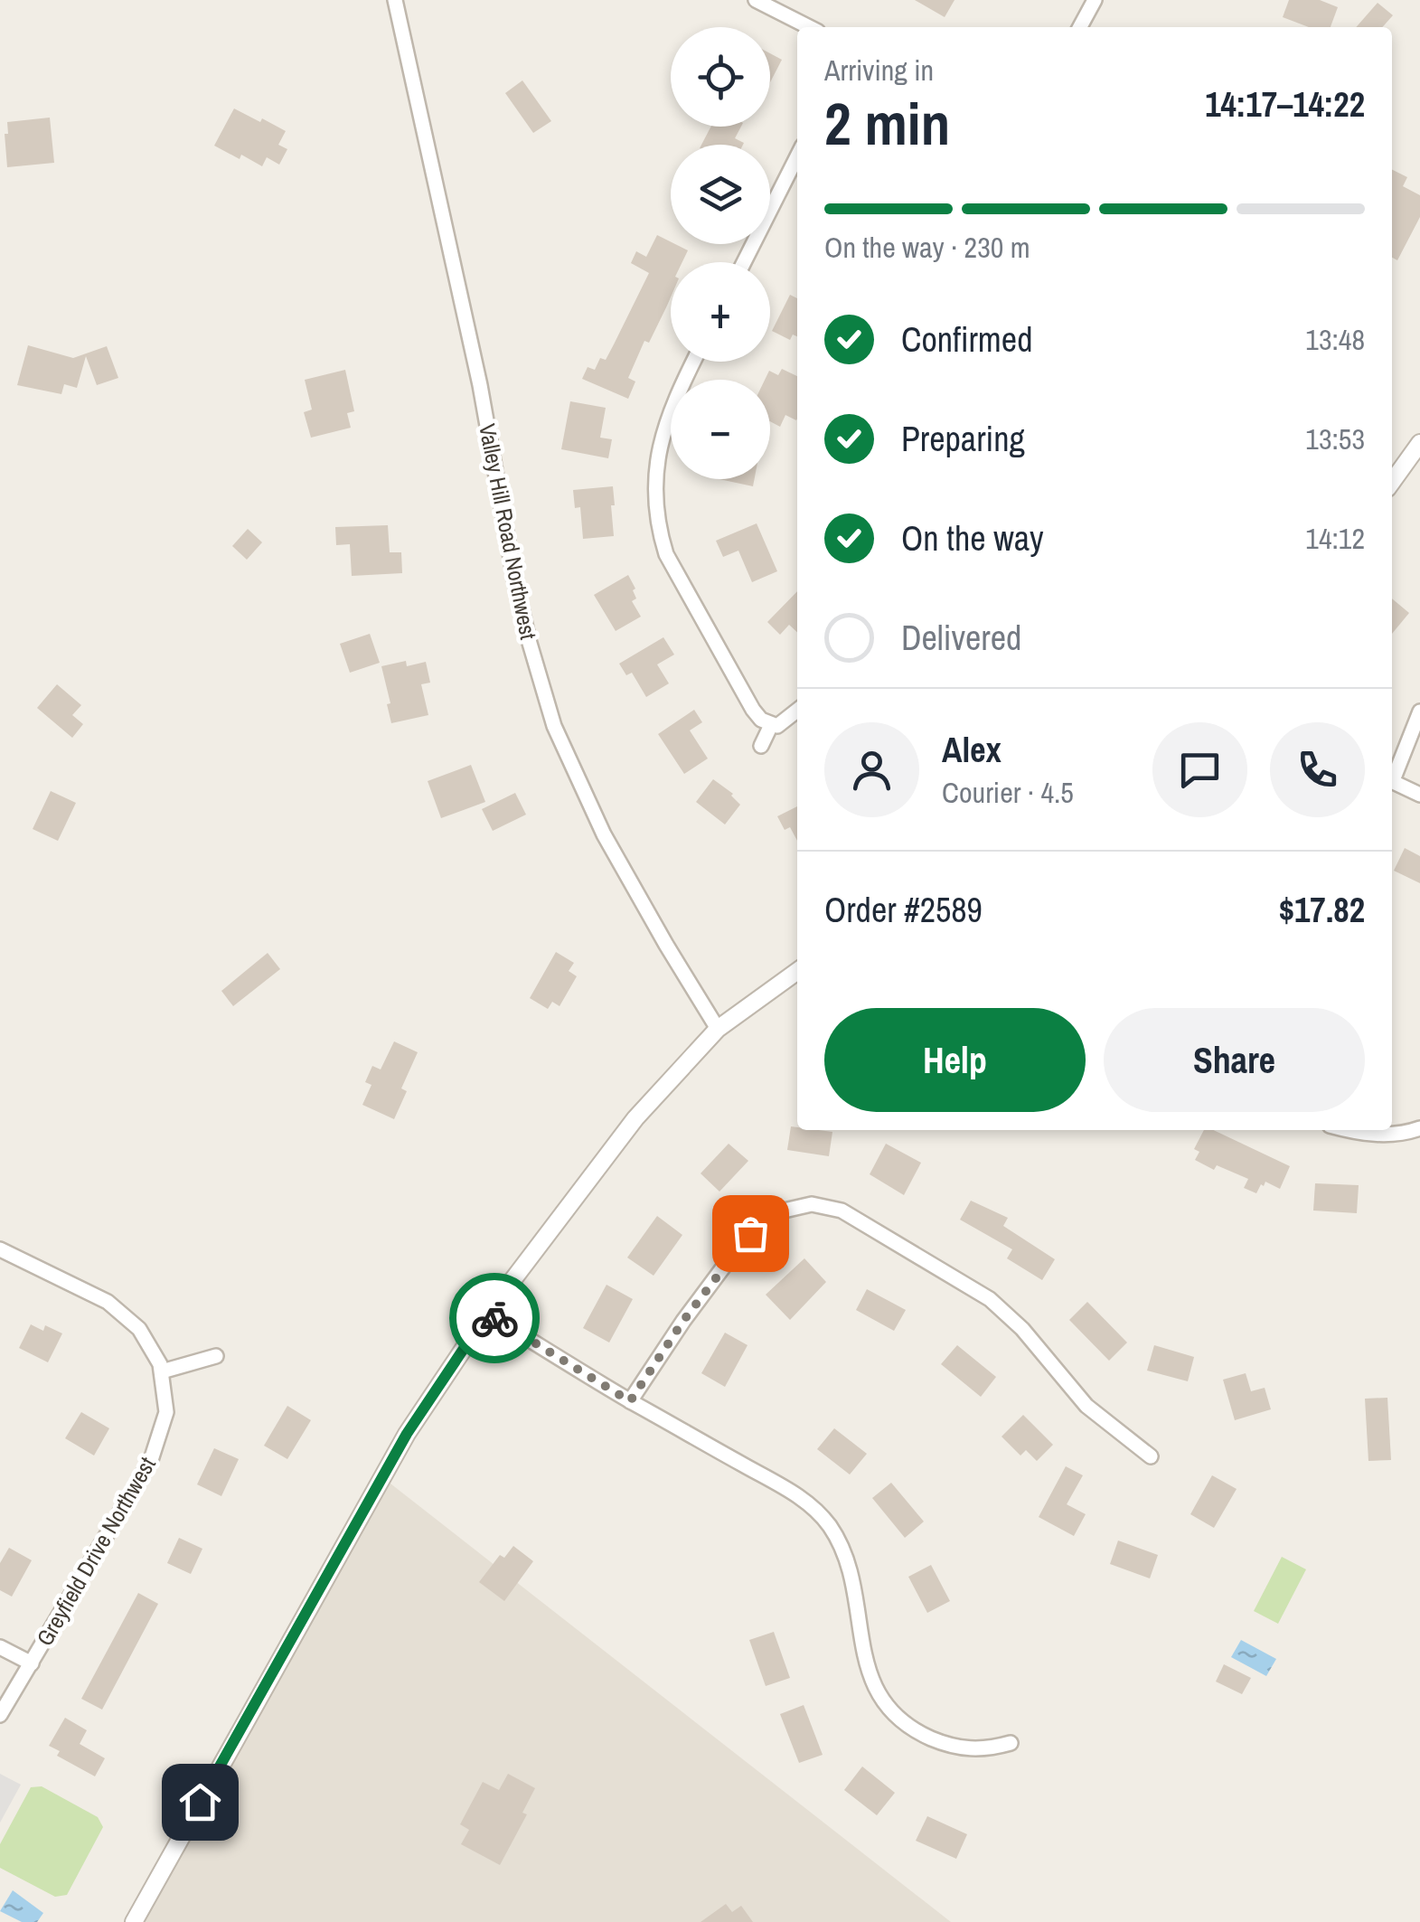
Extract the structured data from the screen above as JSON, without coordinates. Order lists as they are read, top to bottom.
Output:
{
  "streets": {
    "street": ["Valley Hill Road Northwest", "Greyfield Drive Northwest"]
  },
  "page": {
    "map_buttons": ["+", "−"],
    "heading": ["2 min", "Arriving in", "14:17–14:22"],
    "panel": [
      "Alex",
      "Courier · 4.5",
      "Order #2589",
      "$17.82"
    ],
    "bar": "On the way · 230 m",
    "list": [
      ["Confirmed", "13:48"],
      ["Preparing", "13:53"],
      ["On the way", "14:12"],
      "Delivered"
    ],
    "buttons": ["Help", "Share"]
  }
}
